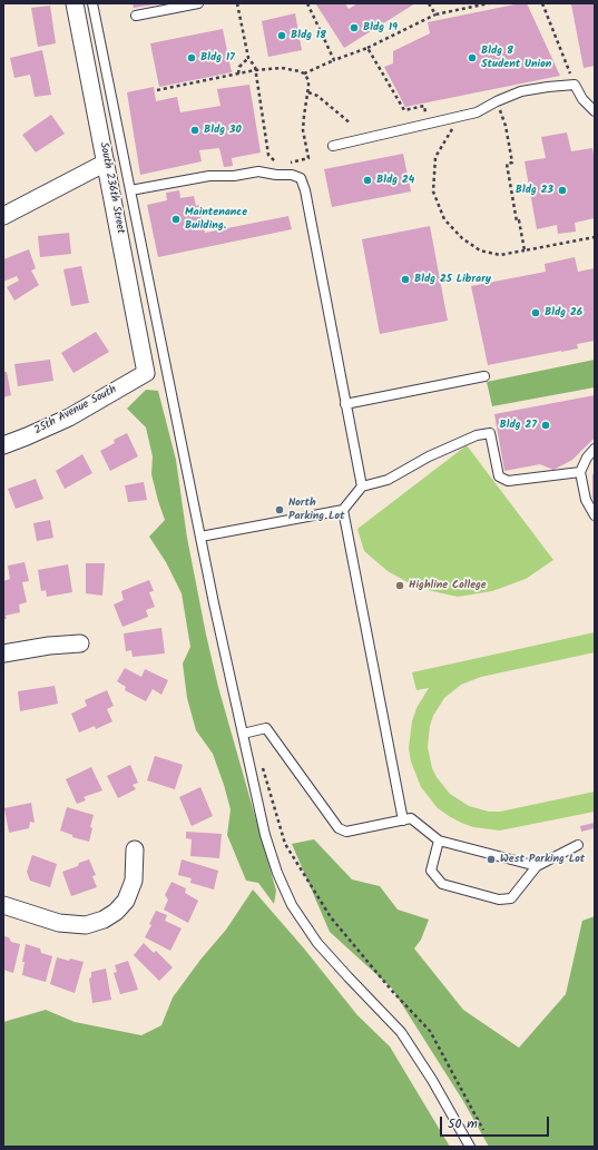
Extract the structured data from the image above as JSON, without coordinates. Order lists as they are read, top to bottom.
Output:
{
  "streets": {
    "street": ["South 236th Street", "25th Avenue South"]
  },
  "crossings": [
    ["South 236th Street", "25th Avenue South"]
  ],
  "places": [
    "Bldg 19",
    "Bldg 18",
    "Bldg 17",
    "Bldg 8 Student Union",
    "Bldg 30",
    "Bldg 24",
    "Bldg 23",
    "Maintenance Building.",
    "Bldg 25 Library",
    "Bldg 26",
    "Bldg 27",
    "North Parking Lot",
    "Highline College",
    "West Parking Lot"
  ],
  "scale_bar": "50 m"
}
